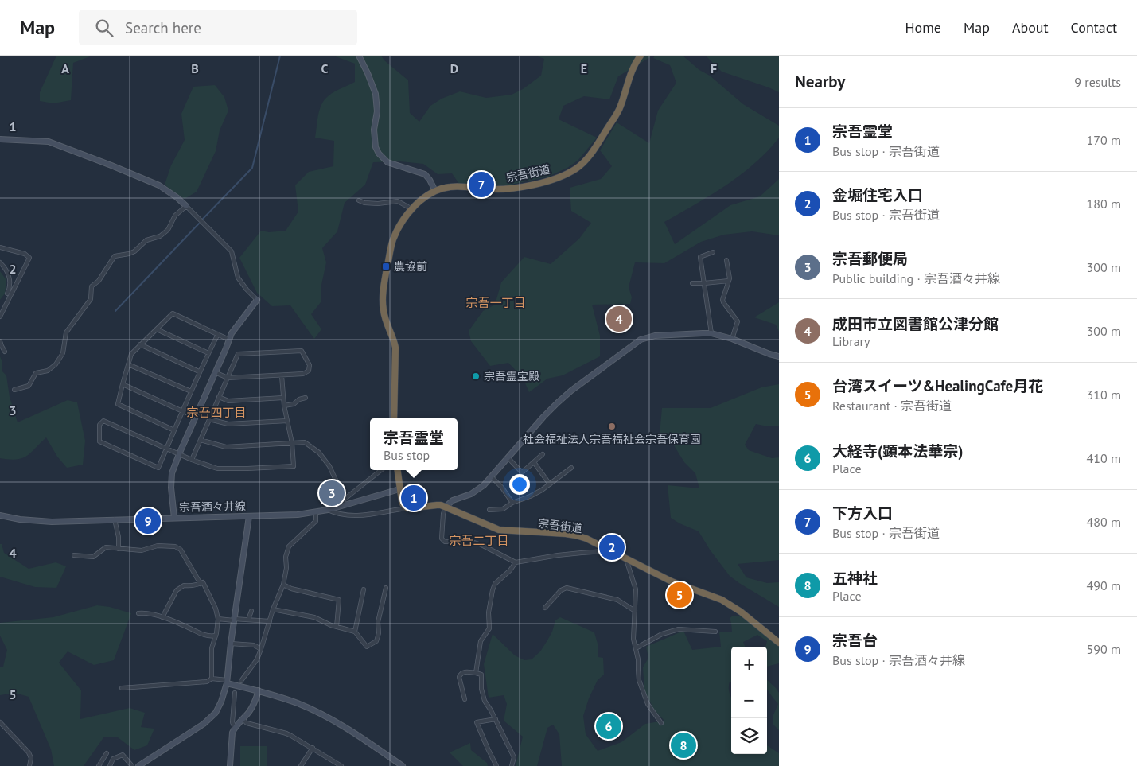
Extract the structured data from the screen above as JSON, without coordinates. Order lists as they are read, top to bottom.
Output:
{
  "streets": {
    "highway": ["宗吾街道"],
    "street": ["宗吾酒々井線"]
  },
  "districts": ["宗吾一丁目", "宗吾四丁目", "宗吾二丁目"],
  "places": {
    "transit": ["農協前"],
    "other": ["宗吾霊宝殿", "社会福祉法人宗吾福祉会宗吾保育園"]
  },
  "page": {
    "header": "Map",
    "search": "Search here",
    "nav": [
      "Home",
      "Map",
      "About",
      "Contact"
    ],
    "heading": ["Nearby", "9 results"],
    "list": [
      {
        "mark": "1",
        "name": "宗吾霊堂",
        "note": "Bus stop · 宗吾街道",
        "value": "170 m"
      },
      {
        "mark": "2",
        "name": "金堀住宅入口",
        "note": "Bus stop · 宗吾街道",
        "value": "180 m"
      },
      {
        "mark": "3",
        "name": "宗吾郵便局",
        "note": "Public building · 宗吾酒々井線",
        "value": "300 m"
      },
      {
        "mark": "4",
        "name": "成田市立図書館公津分館",
        "note": "Library",
        "value": "300 m"
      },
      {
        "mark": "5",
        "name": "台湾スイーツ&HealingCafe月花",
        "note": "Restaurant · 宗吾街道",
        "value": "310 m"
      },
      {
        "mark": "6",
        "name": "大経寺(顕本法華宗)",
        "note": "Place",
        "value": "410 m"
      },
      {
        "mark": "7",
        "name": "下方入口",
        "note": "Bus stop · 宗吾街道",
        "value": "480 m"
      },
      {
        "mark": "8",
        "name": "五神社",
        "note": "Place",
        "value": "490 m"
      },
      {
        "mark": "9",
        "name": "宗吾台",
        "note": "Bus stop · 宗吾酒々井線",
        "value": "590 m"
      }
    ],
    "pins": [
      "7",
      "4",
      "3",
      "1",
      "9",
      "2",
      "5",
      "6",
      "8"
    ],
    "popup": ["宗吾霊堂", "Bus stop"],
    "map_buttons": ["+", "−"]
  },
  "grid": {
    "columns": [
      "A",
      "B",
      "C",
      "D",
      "E",
      "F"
    ],
    "rows": [
      "1",
      "2",
      "3",
      "4",
      "5"
    ]
  }
}
